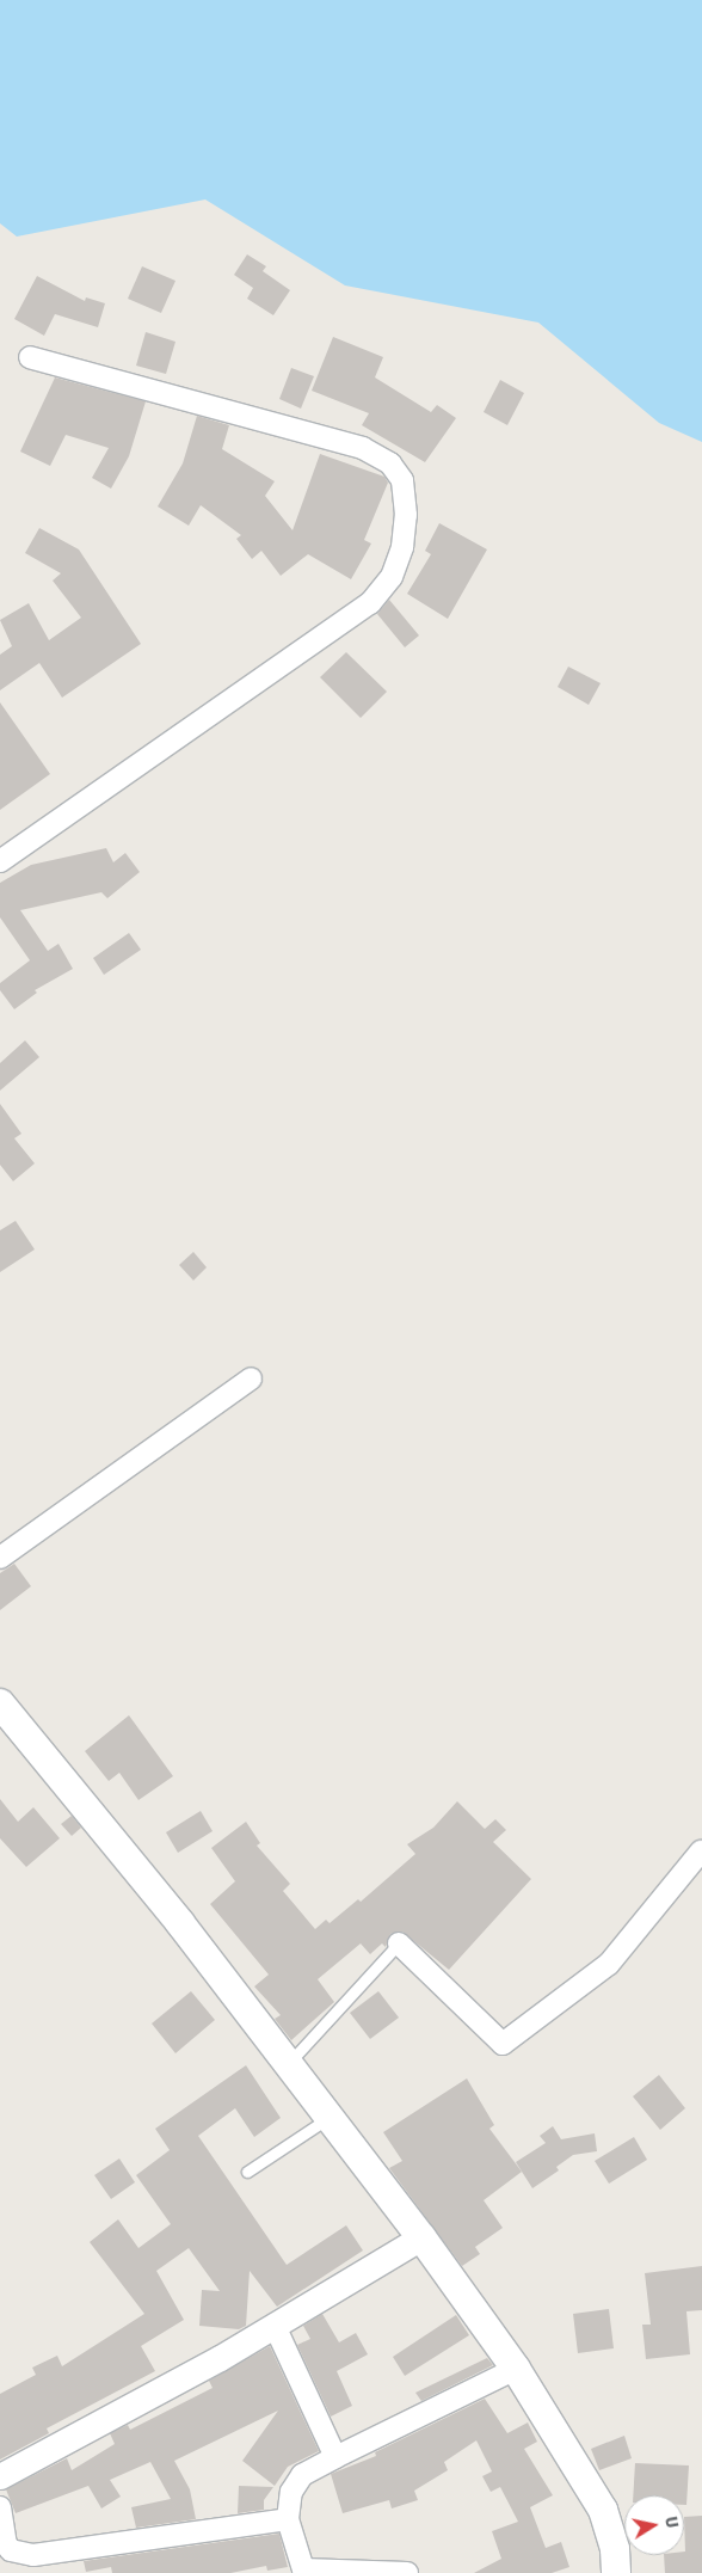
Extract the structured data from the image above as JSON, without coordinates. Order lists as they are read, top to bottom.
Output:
{
  "north": "right"
}
